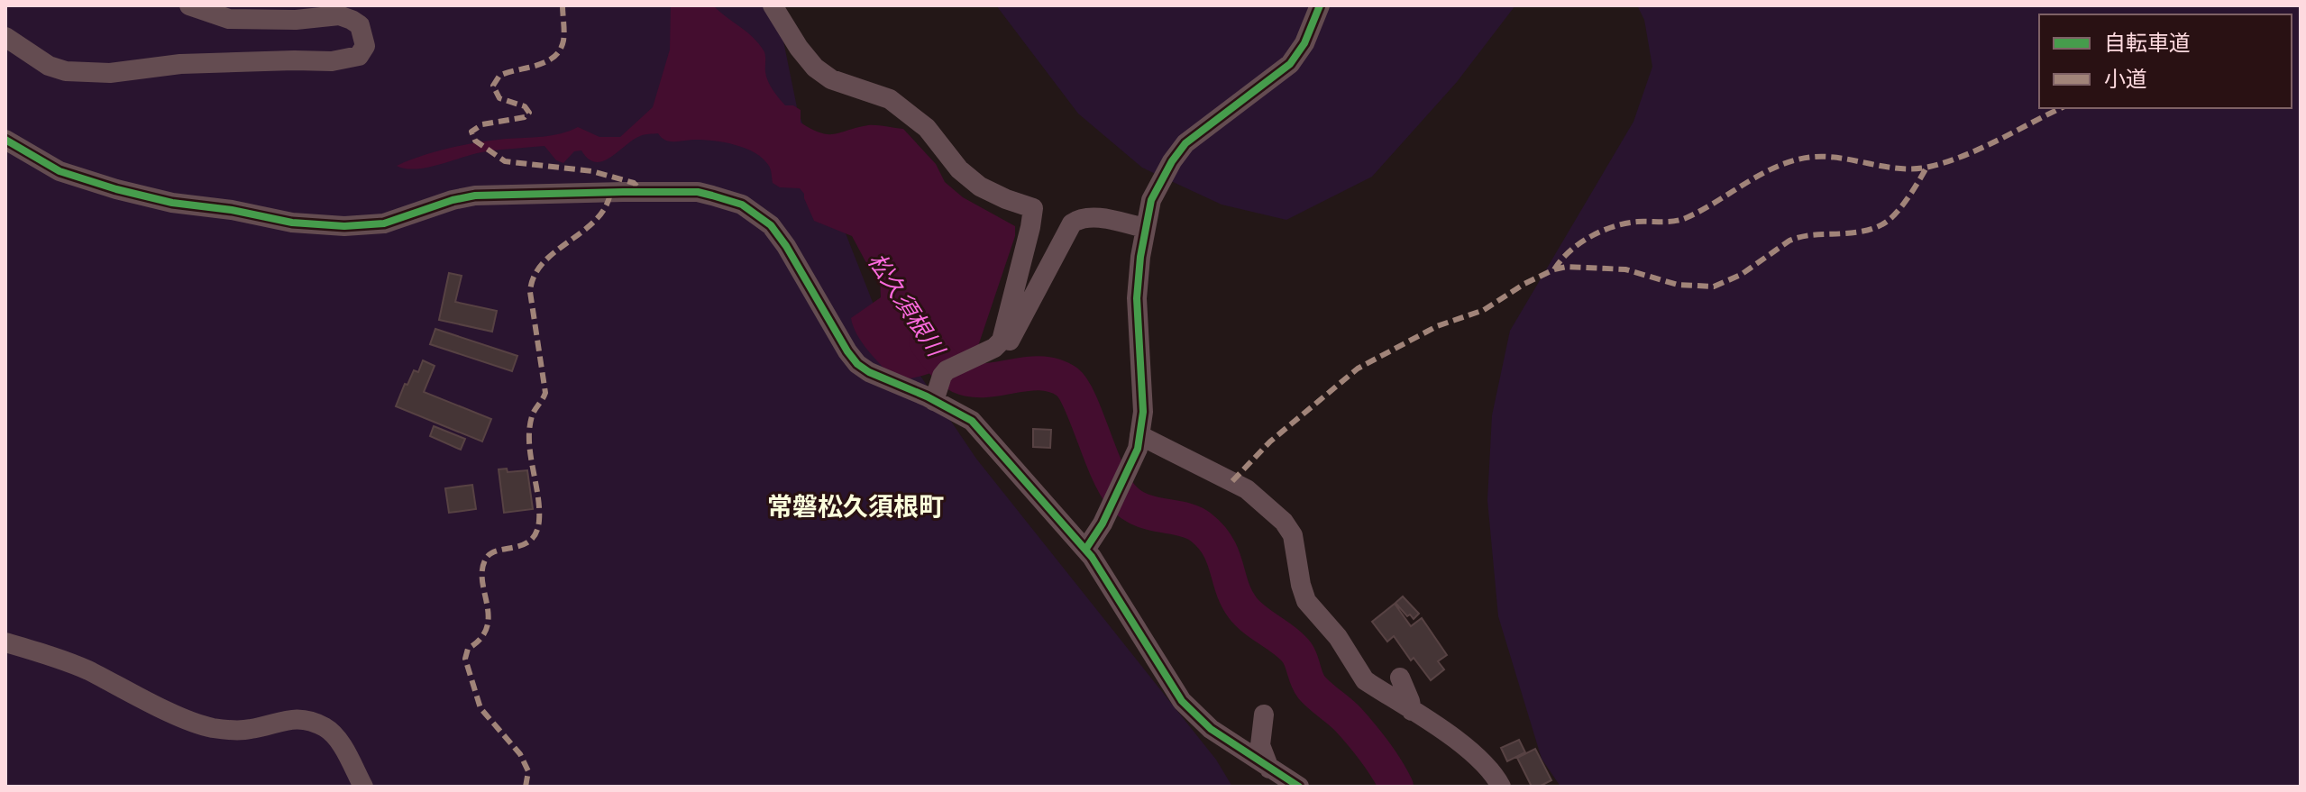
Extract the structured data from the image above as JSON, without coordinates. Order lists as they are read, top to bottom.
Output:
{
  "districts": ["常磐松久須根町"],
  "water": ["松久須根川"],
  "legend": ["自転車道", "小道"]
}
